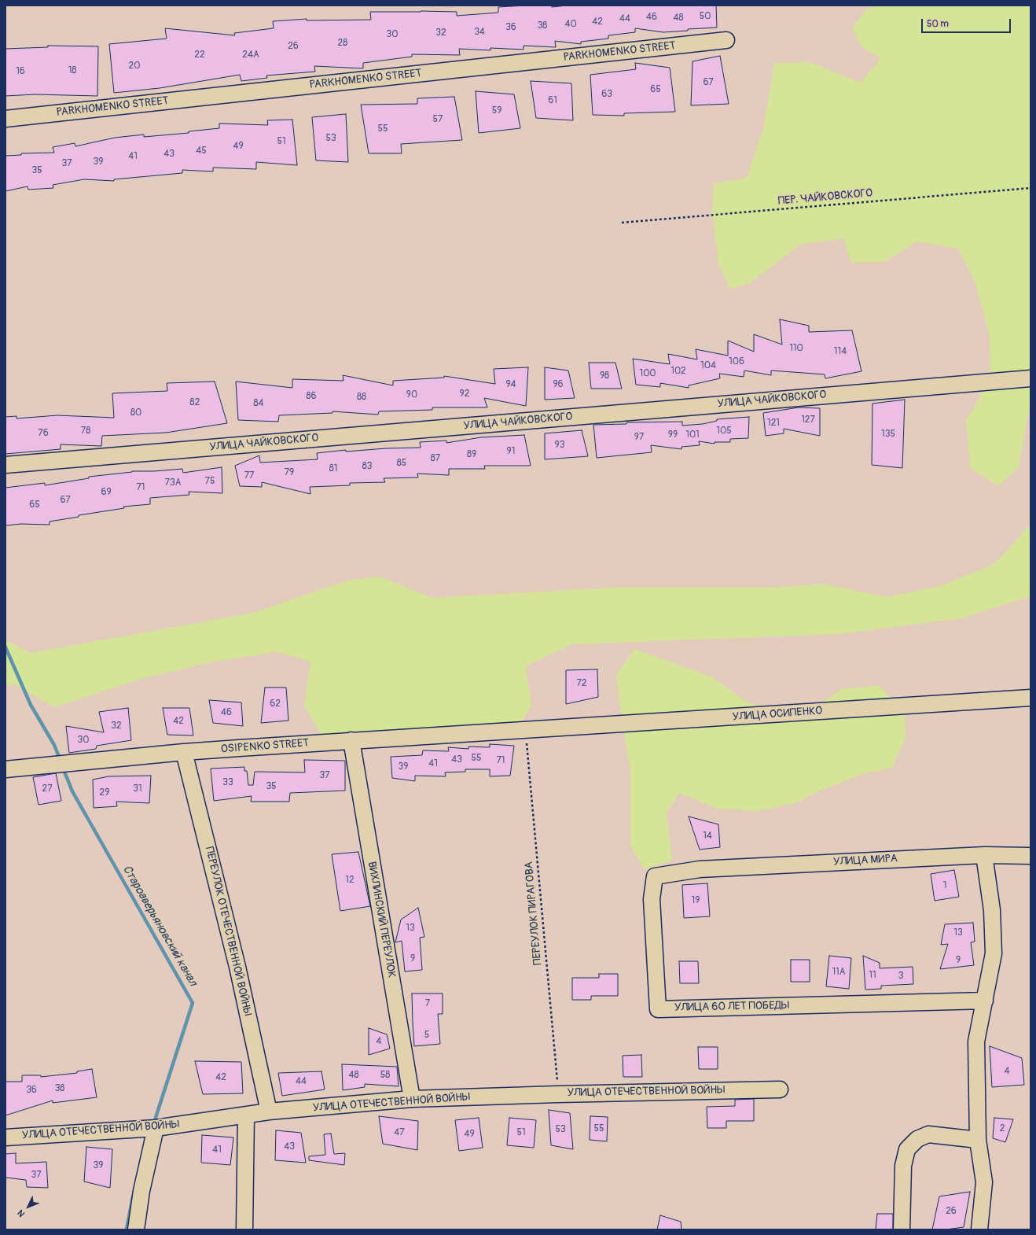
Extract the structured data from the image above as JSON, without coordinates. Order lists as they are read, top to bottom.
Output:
{
  "streets": {
    "street": [
      "PARKHOMENKO STREET",
      "УЛИЦА ЧАЙКОВСКОГО",
      "УЛИЦА ОСИПЕНКО",
      "OSIPENKO STREET",
      "УЛИЦА МИРА",
      "ВИХЛИНСКИЙ ПЕРЕУЛОК",
      "ПЕРЕУЛОК ОТЕЧЕСТВЕННОЙ ВОЙНЫ",
      "УЛИЦА 60 ЛЕТ ПОБЕДЫ",
      "УЛИЦА ОТЕЧЕСТВЕННОЙ ВОЙНЫ"
    ],
    "path": ["ПЕР. ЧАЙКОВСКОГО", "ПЕРЕУЛОК ПИРАГОВА"]
  },
  "crossings": [
    ["УЛИЦА ОСИПЕНКО", "OSIPENKO STREET"],
    ["УЛИЦА ОСИПЕНКО", "ПЕРЕУЛОК ПИРАГОВА"],
    ["OSIPENKO STREET", "ПЕРЕУЛОК ПИРАГОВА"],
    ["OSIPENKO STREET", "ВИХЛИНСКИЙ ПЕРЕУЛОК"],
    ["OSIPENKO STREET", "ПЕРЕУЛОК ОТЕЧЕСТВЕННОЙ ВОЙНЫ"],
    ["УЛИЦА МИРА", "УЛИЦА 60 ЛЕТ ПОБЕДЫ"],
    ["ПЕРЕУЛОК ПИРАГОВА", "УЛИЦА ОТЕЧЕСТВЕННОЙ ВОЙНЫ"],
    ["ВИХЛИНСКИЙ ПЕРЕУЛОК", "УЛИЦА ОТЕЧЕСТВЕННОЙ ВОЙНЫ"],
    ["ПЕРЕУЛОК ОТЕЧЕСТВЕННОЙ ВОЙНЫ", "УЛИЦА ОТЕЧЕСТВЕННОЙ ВОЙНЫ"]
  ],
  "water": ["Староаверьяновский канал"],
  "house_numbers": [
    "50",
    "46",
    "48",
    "44",
    "42",
    "40",
    "38",
    "36",
    "34",
    "32",
    "30",
    "28",
    "26",
    "22",
    "24А",
    "20",
    "18",
    "16",
    "67",
    "65",
    "63",
    "61",
    "59",
    "57",
    "55",
    "53",
    "51",
    "49",
    "45",
    "43",
    "41",
    "39",
    "37",
    "35",
    "110",
    "114",
    "106",
    "104",
    "102",
    "100",
    "98",
    "94",
    "96",
    "92",
    "90",
    "86",
    "88",
    "82",
    "84",
    "80",
    "127",
    "121",
    "78",
    "105",
    "76",
    "135",
    "99",
    "101",
    "97",
    "93",
    "91",
    "89",
    "87",
    "85",
    "83",
    "81",
    "79",
    "77",
    "75",
    "73А",
    "71",
    "69",
    "67",
    "65",
    "72",
    "62",
    "46",
    "42",
    "32",
    "30",
    "55",
    "43",
    "71",
    "41",
    "39",
    "37",
    "33",
    "35",
    "27",
    "31",
    "29",
    "14",
    "12",
    "1",
    "19",
    "13",
    "13",
    "9",
    "9",
    "11А",
    "11",
    "3",
    "7",
    "5",
    "4",
    "4",
    "48",
    "58",
    "42",
    "44",
    "38",
    "36",
    "55",
    "2",
    "53",
    "47",
    "51",
    "49",
    "43",
    "41",
    "39",
    "37",
    "26"
  ],
  "scale_bar": "50 m",
  "north": "bottom left"
}
